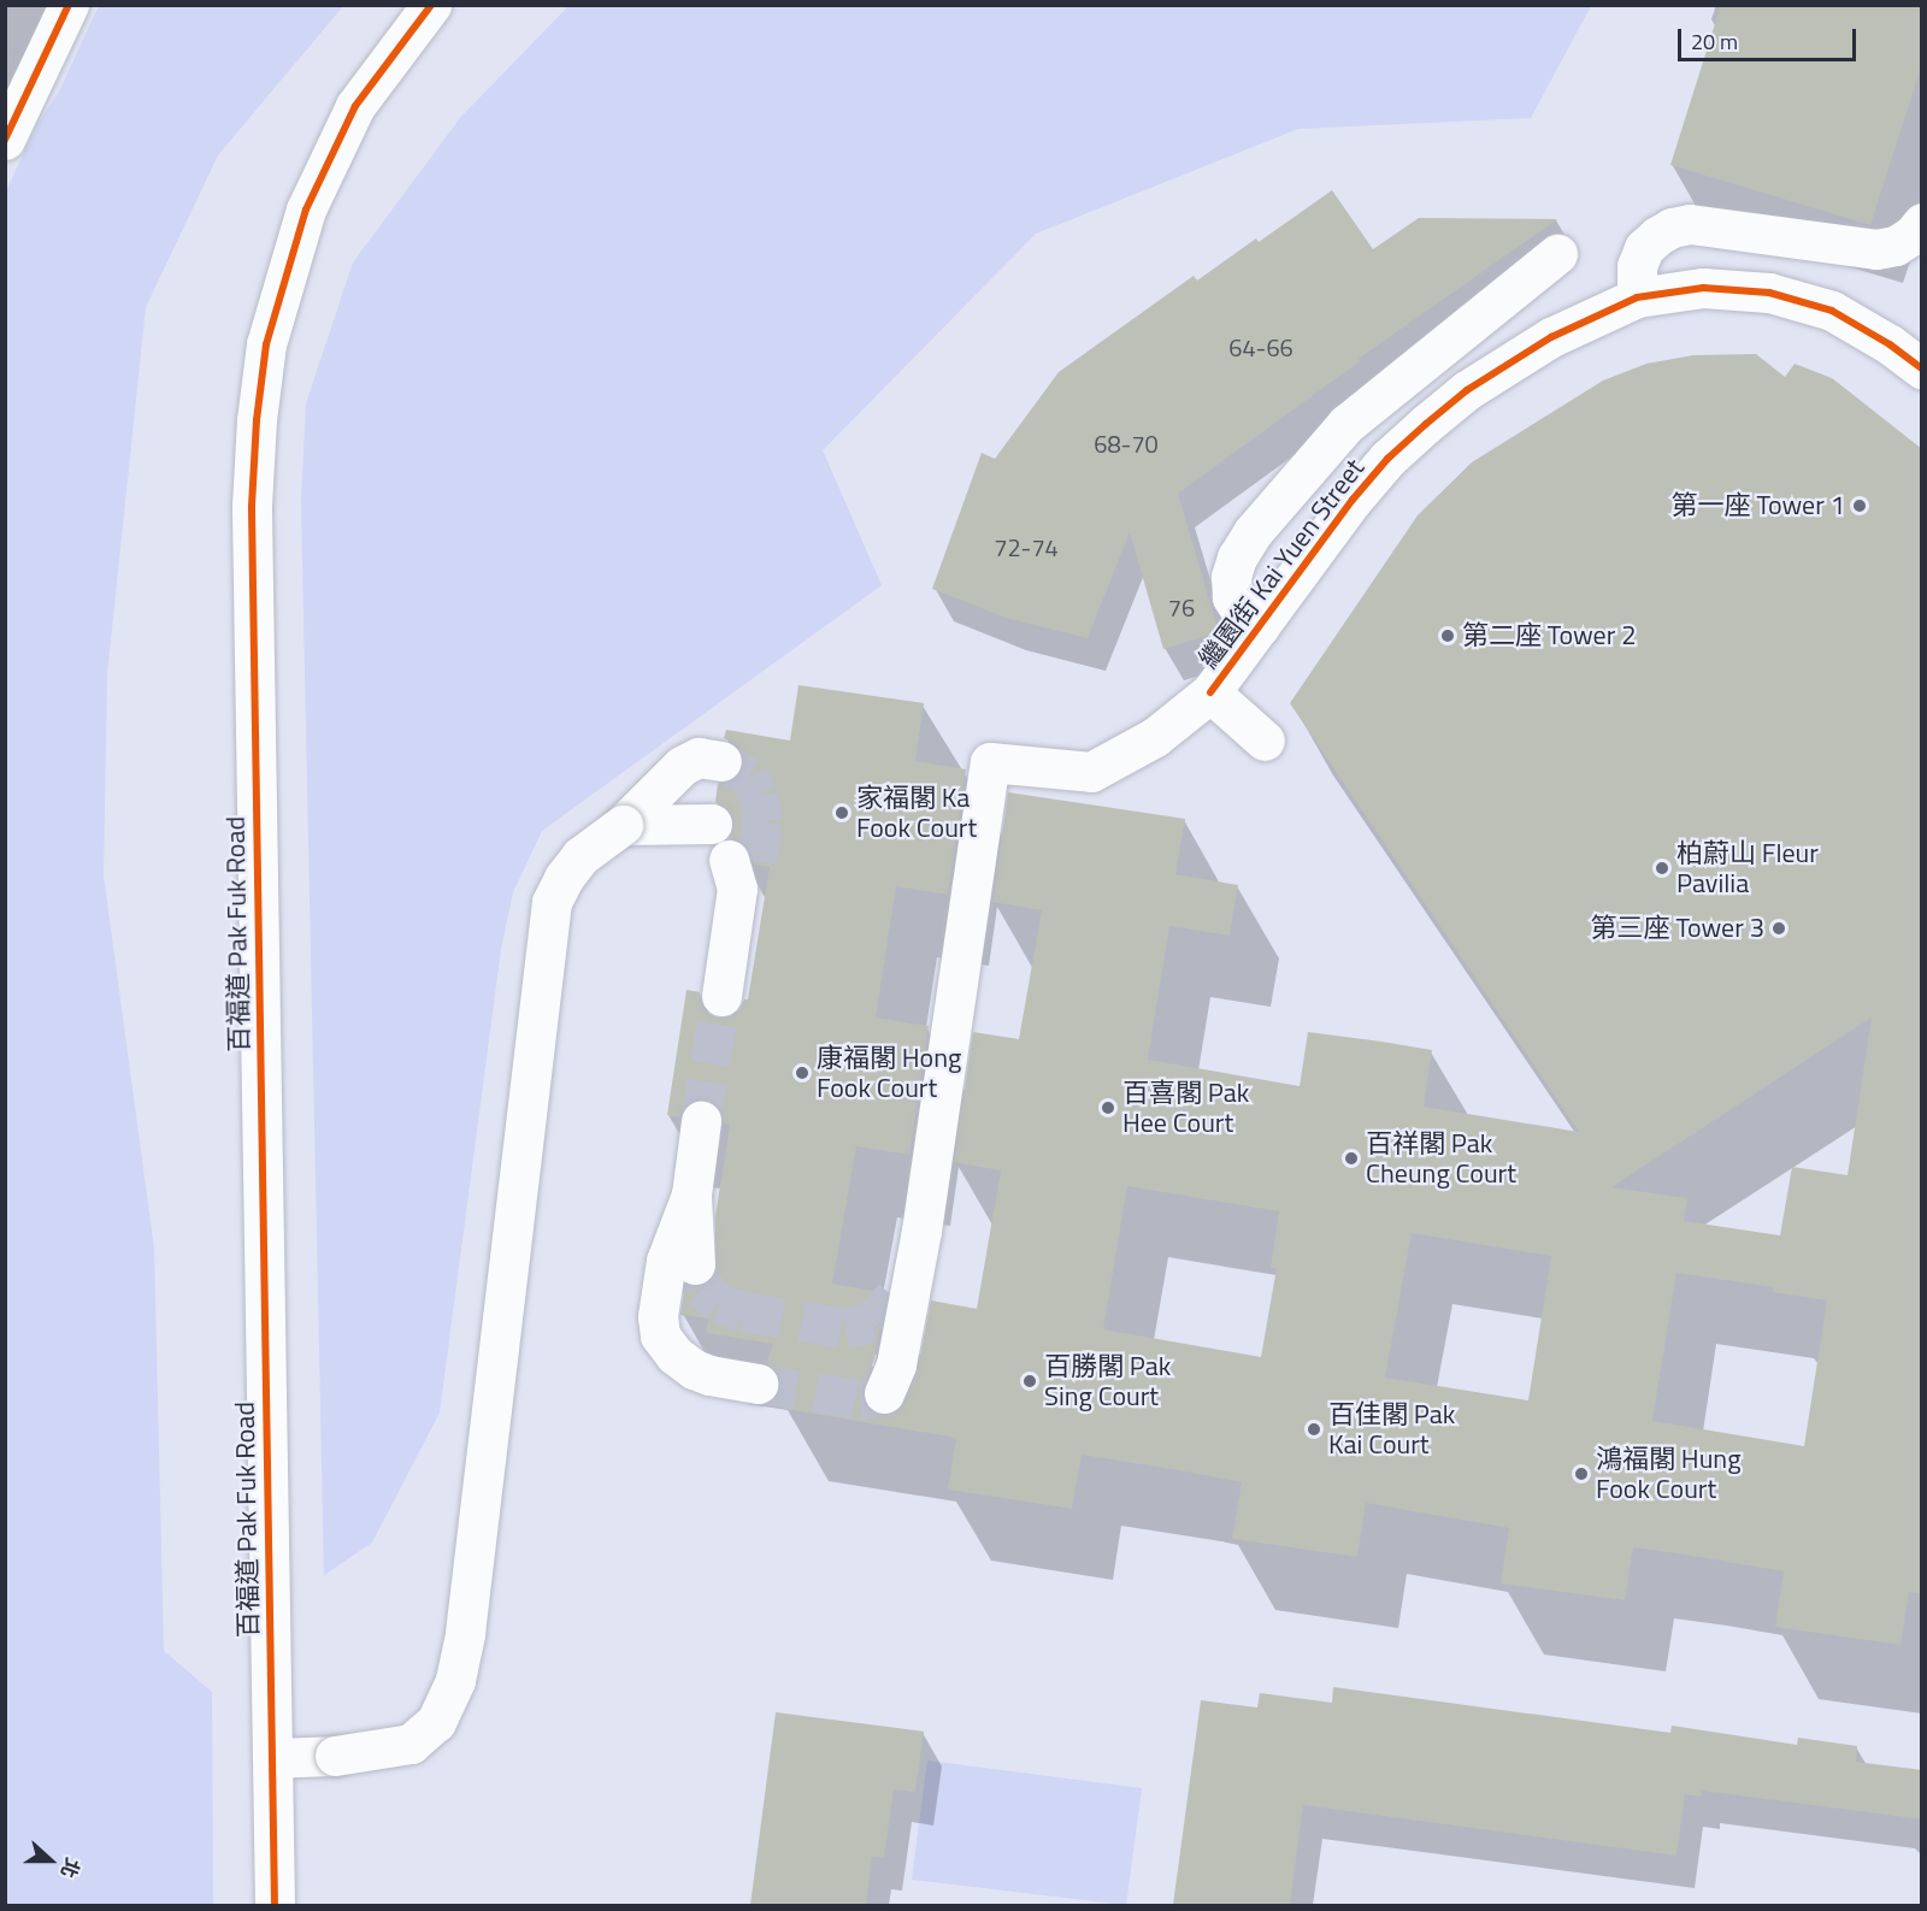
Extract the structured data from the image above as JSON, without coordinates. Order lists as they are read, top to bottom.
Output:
{
  "streets": {
    "street": ["繼園街 Kai Yuen Street", "百福道 Pak Fuk Road"]
  },
  "places": [
    "第一座 Tower 1",
    "第二座 Tower 2",
    "家福閣 Ka Fook Court",
    "柏蔚山 Fleur Pavilia",
    "第三座 Tower 3",
    "康福閣 Hong Fook Court",
    "百喜閣 Pak Hee Court",
    "百祥閣 Pak Cheung Court",
    "百勝閣 Pak Sing Court",
    "百佳閣 Pak Kai Court",
    "鴻福閣 Hung Fook Court"
  ],
  "house_numbers": [
    "64-66",
    "68-70",
    "72-74",
    "76"
  ],
  "scale_bar": "20 m",
  "north": "right"
}
